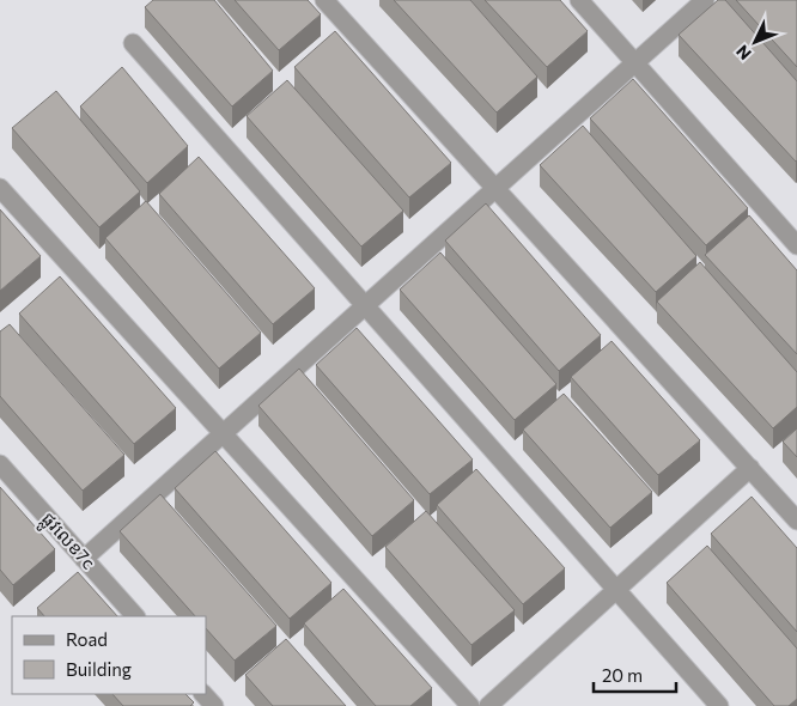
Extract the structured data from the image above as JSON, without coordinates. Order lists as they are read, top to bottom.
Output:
{
  "streets": {
    "street": ["ផ្លូវលេខ7c"]
  },
  "legend": ["Road", "Building"],
  "scale_bar": "20 m",
  "north": "bottom left"
}
